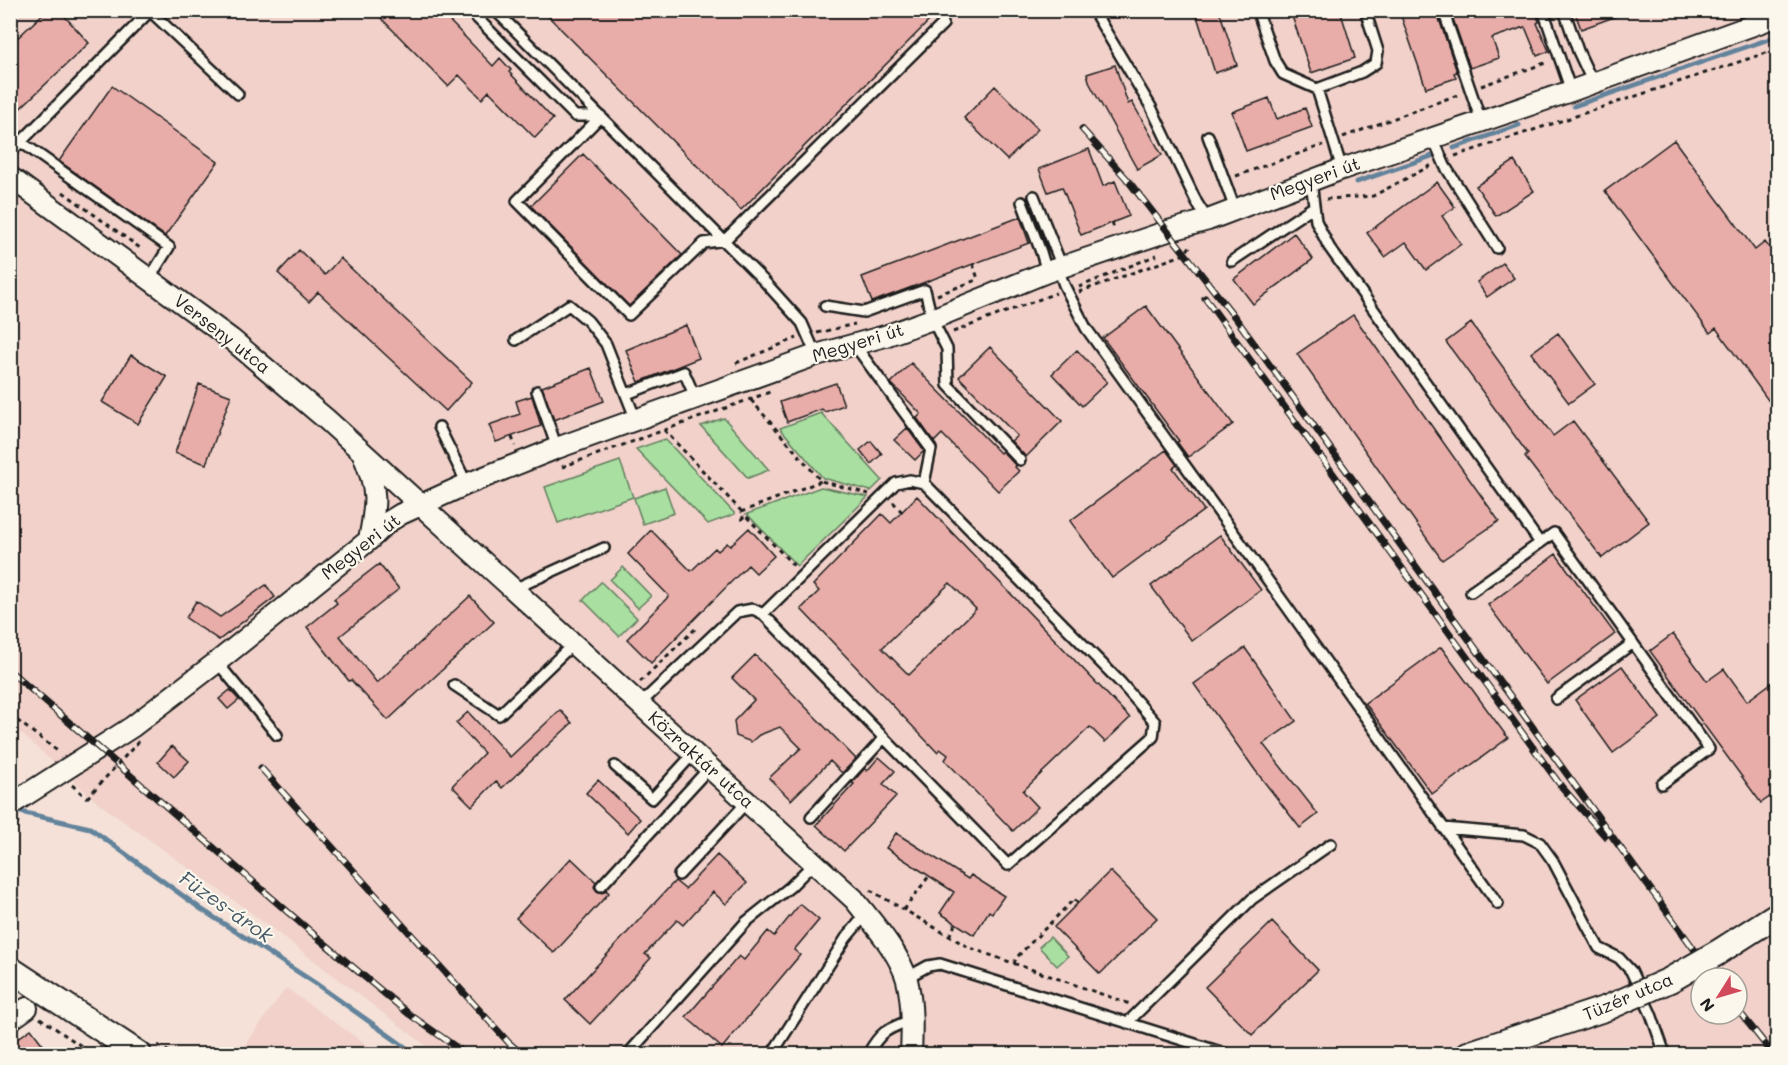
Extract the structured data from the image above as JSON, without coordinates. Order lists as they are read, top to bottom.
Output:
{
  "streets": {
    "street": [
      "Megyeri út",
      "Verseny utca",
      "Közraktár utca",
      "Tüzér utca"
    ]
  },
  "crossings": [
    ["Megyeri út", "Verseny utca"],
    ["Megyeri út", "Közraktár utca"],
    ["Verseny utca", "Közraktár utca"]
  ],
  "water": ["Füzes-árok"],
  "north": "bottom left"
}
